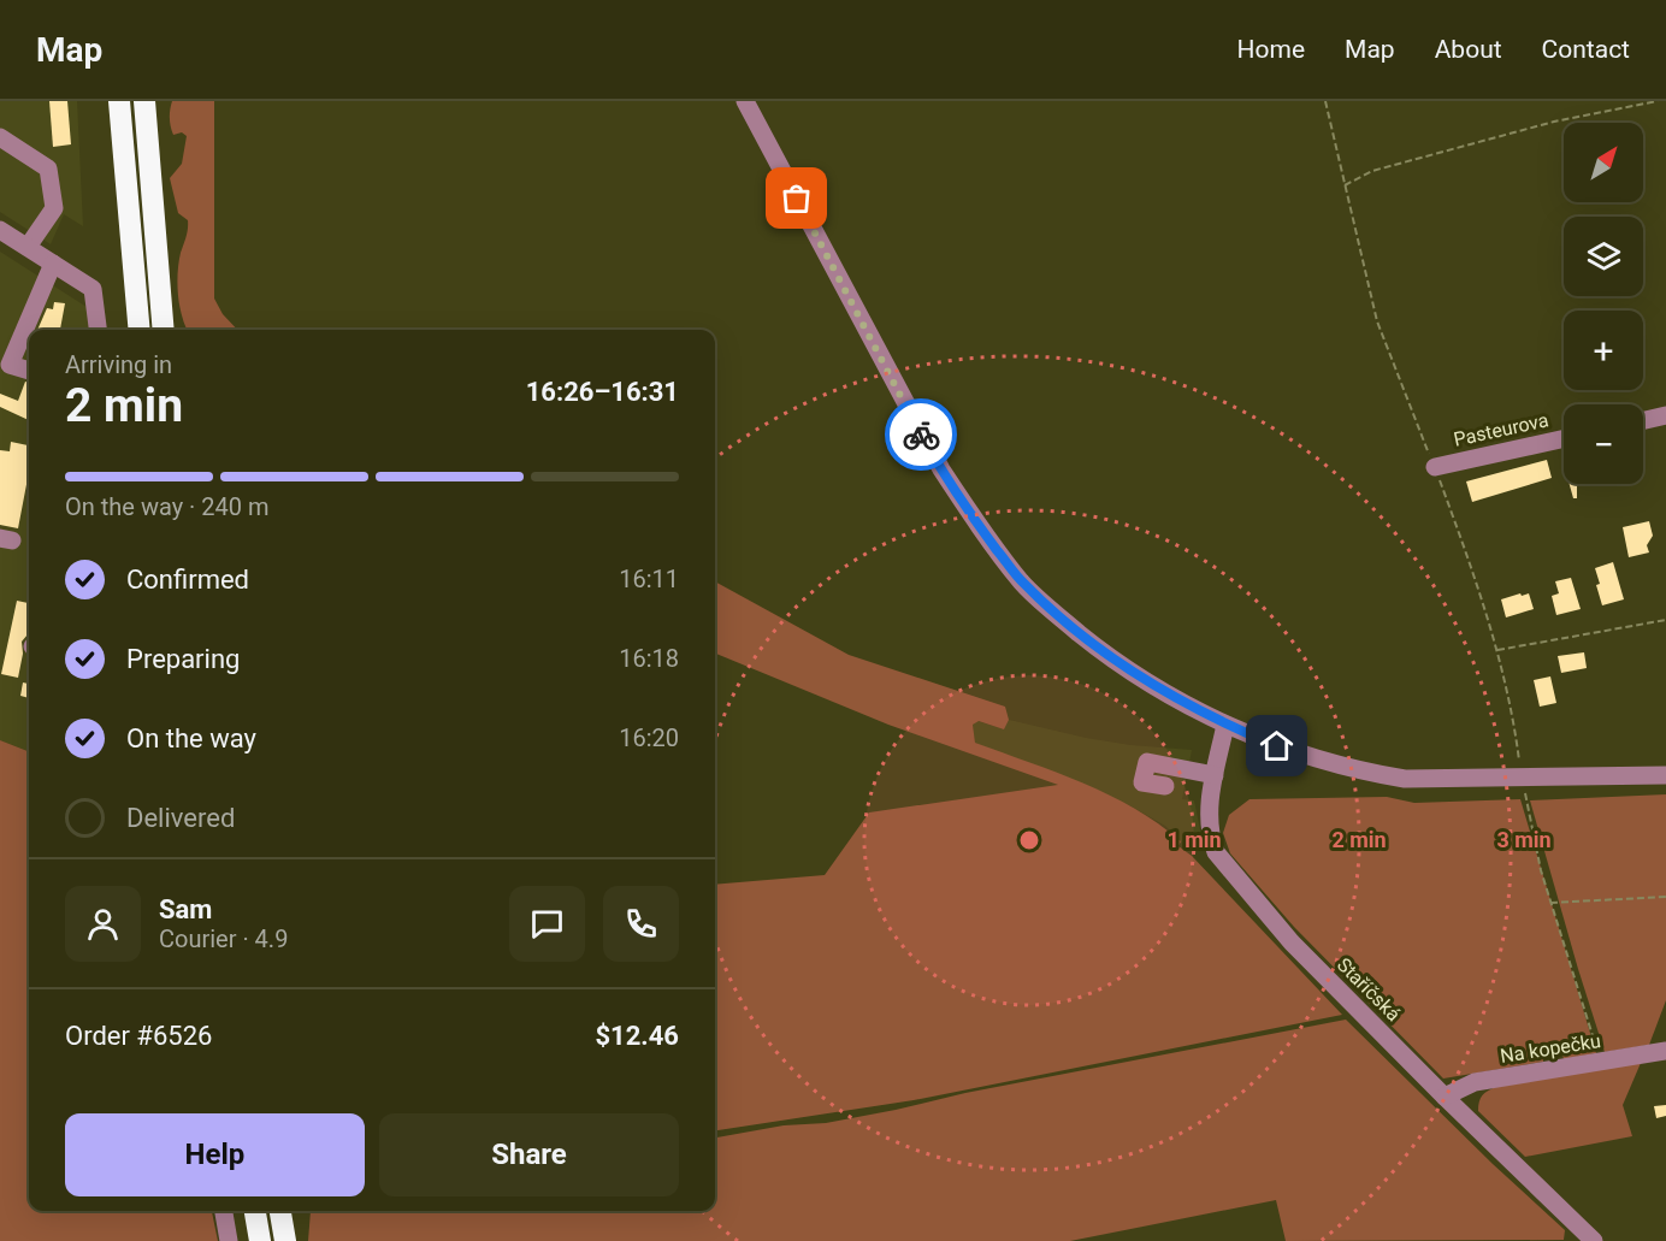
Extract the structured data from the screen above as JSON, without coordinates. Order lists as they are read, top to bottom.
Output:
{
  "streets": {
    "street": ["Pasteurova", "Staříčská", "Na kopečku"]
  },
  "crossings": [
    ["Staříčská", "Na kopečku"]
  ],
  "north": "top right",
  "page": {
    "header": "Map",
    "nav": [
      "Home",
      "Map",
      "About",
      "Contact"
    ],
    "map_buttons": ["+", "−"],
    "heading": ["2 min", "Arriving in", "16:26–16:31"],
    "panel": [
      "Sam",
      "Courier · 4.9",
      "Order #6526",
      "$12.46"
    ],
    "bar": "On the way · 240 m",
    "list": [
      ["Confirmed", "16:11"],
      ["Preparing", "16:18"],
      ["On the way", "16:20"],
      "Delivered"
    ],
    "buttons": ["Help", "Share"]
  },
  "rings": ["1 min", "2 min", "3 min"]
}
